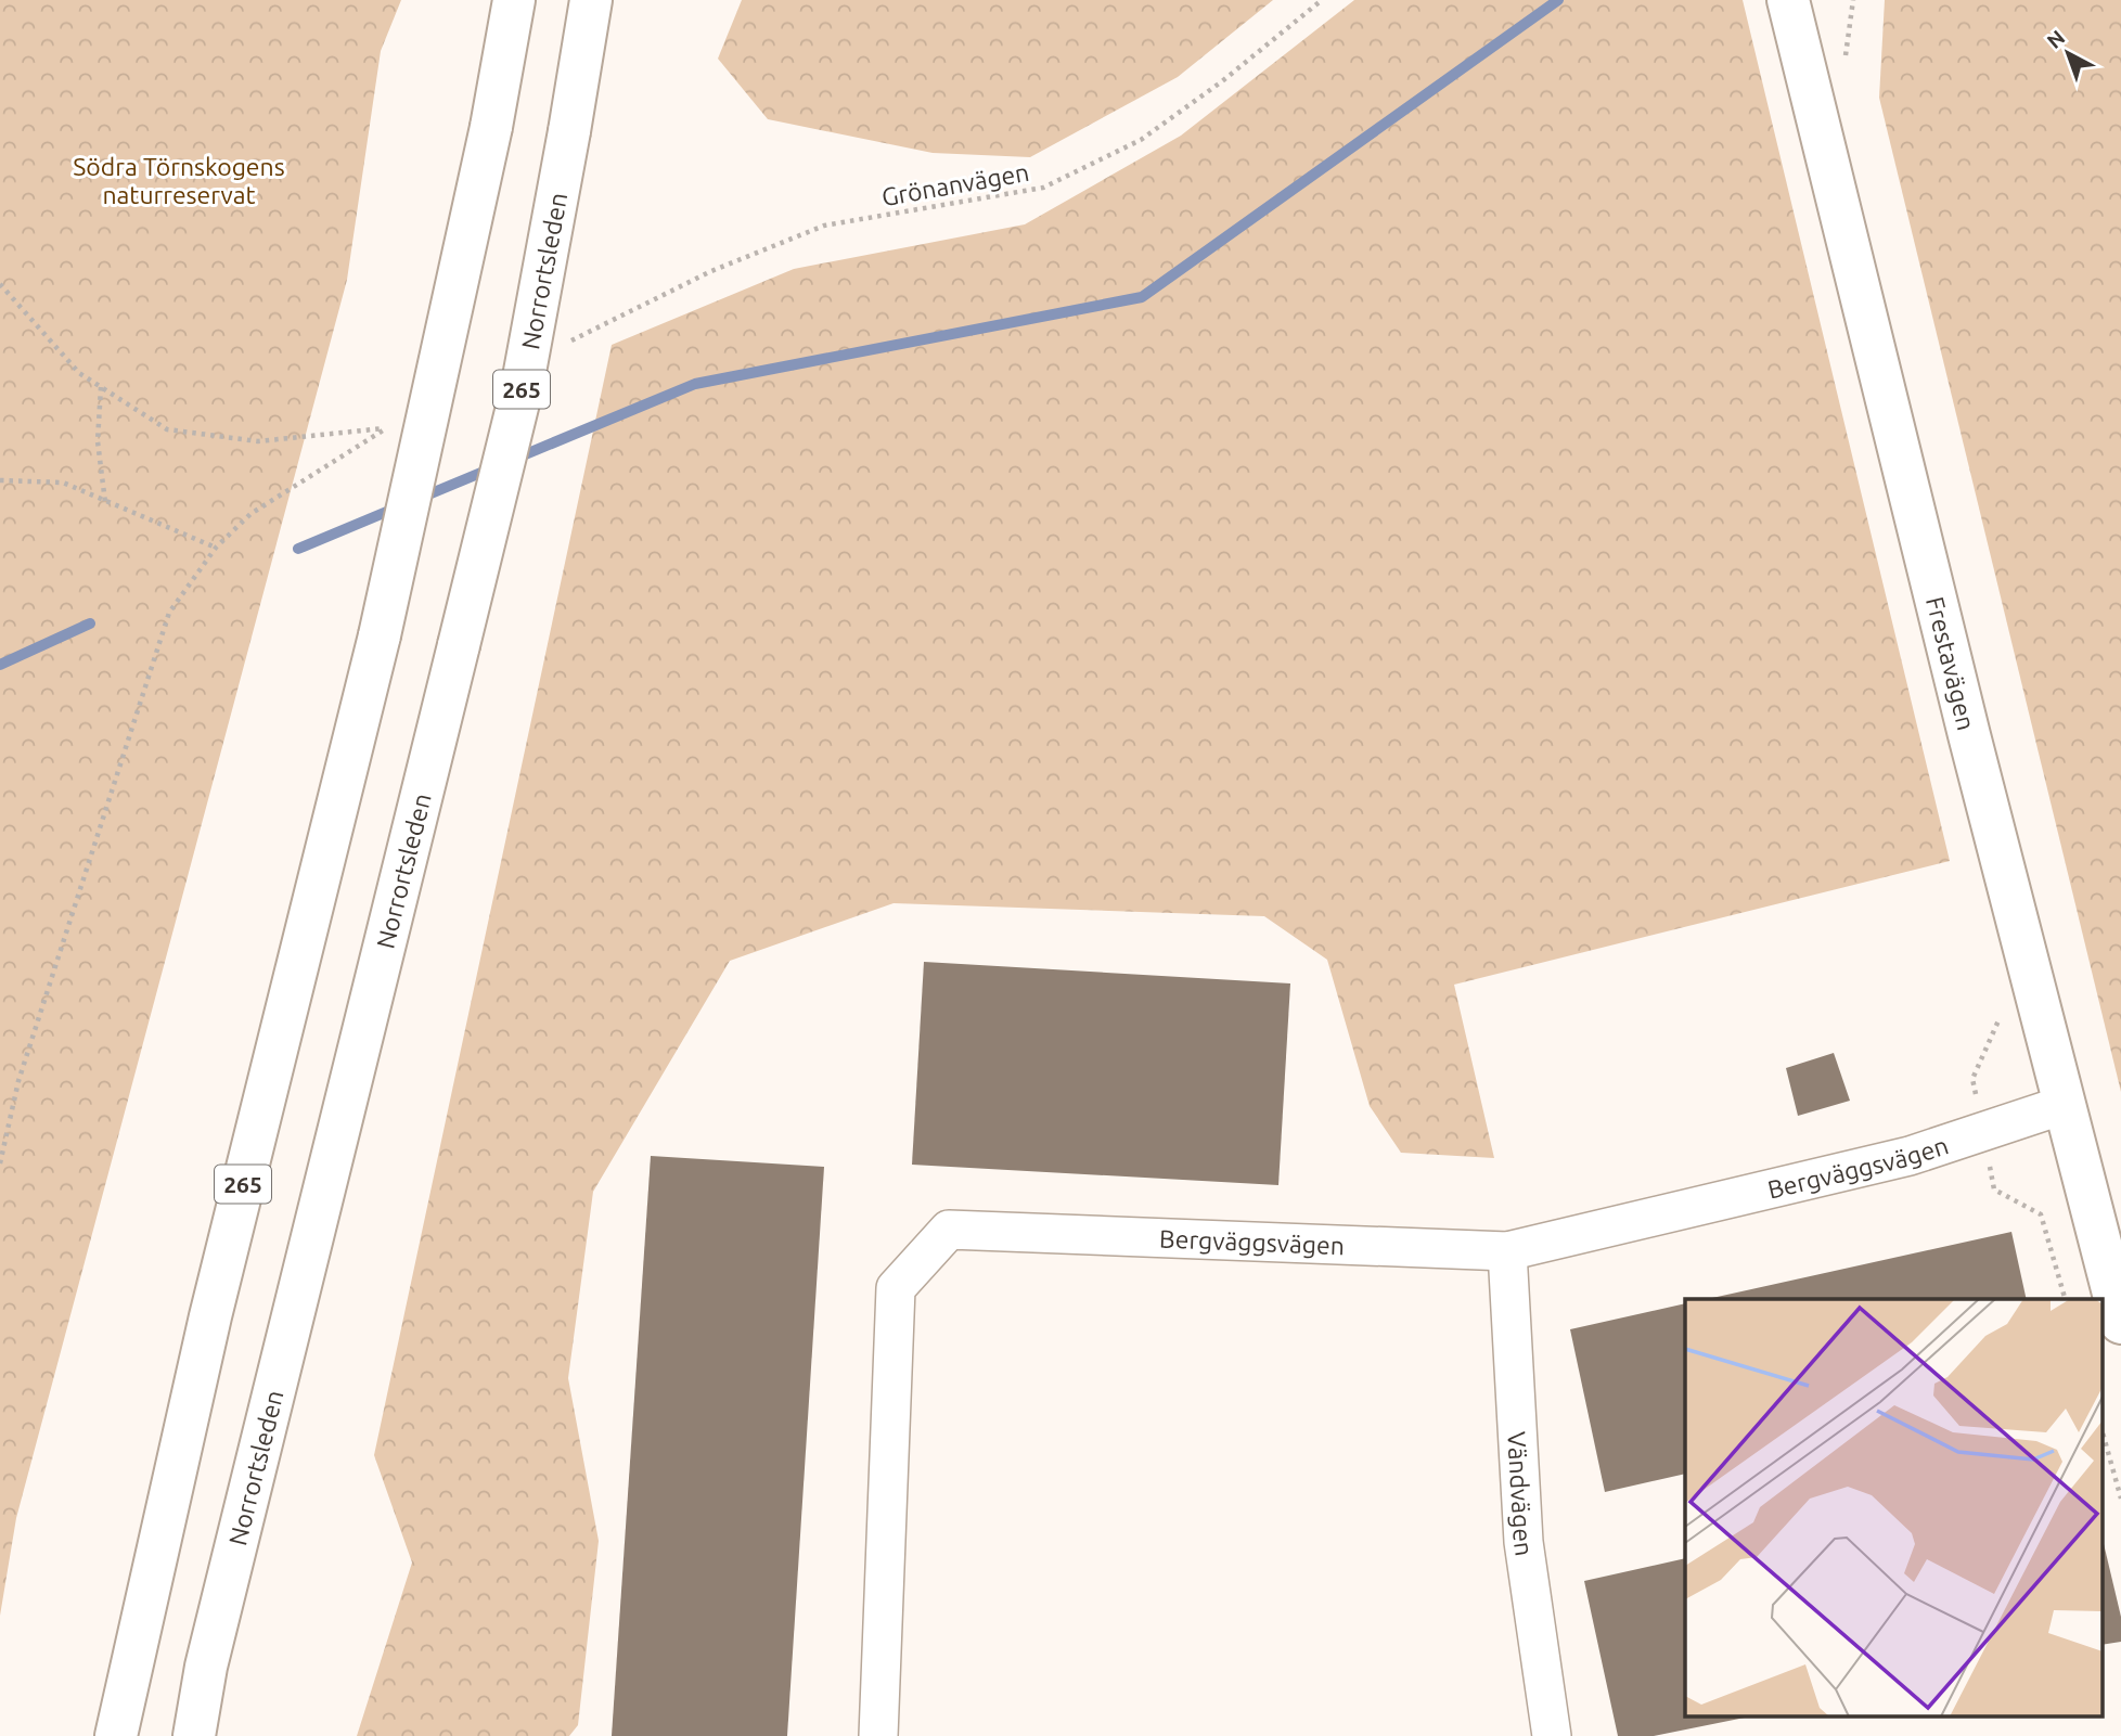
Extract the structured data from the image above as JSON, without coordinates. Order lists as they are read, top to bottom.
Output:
{
  "streets": {
    "main road": ["Norrortsleden", "265", "Frestavägen"],
    "street": ["Bergväggsvägen", "Vändvägen"],
    "path": ["Grönanvägen"]
  },
  "crossings": [
    ["Frestavägen", "Bergväggsvägen"],
    ["Bergväggsvägen", "Vändvägen"]
  ],
  "parks": ["Södra Törnskogens naturreservat"],
  "north": "top left"
}
